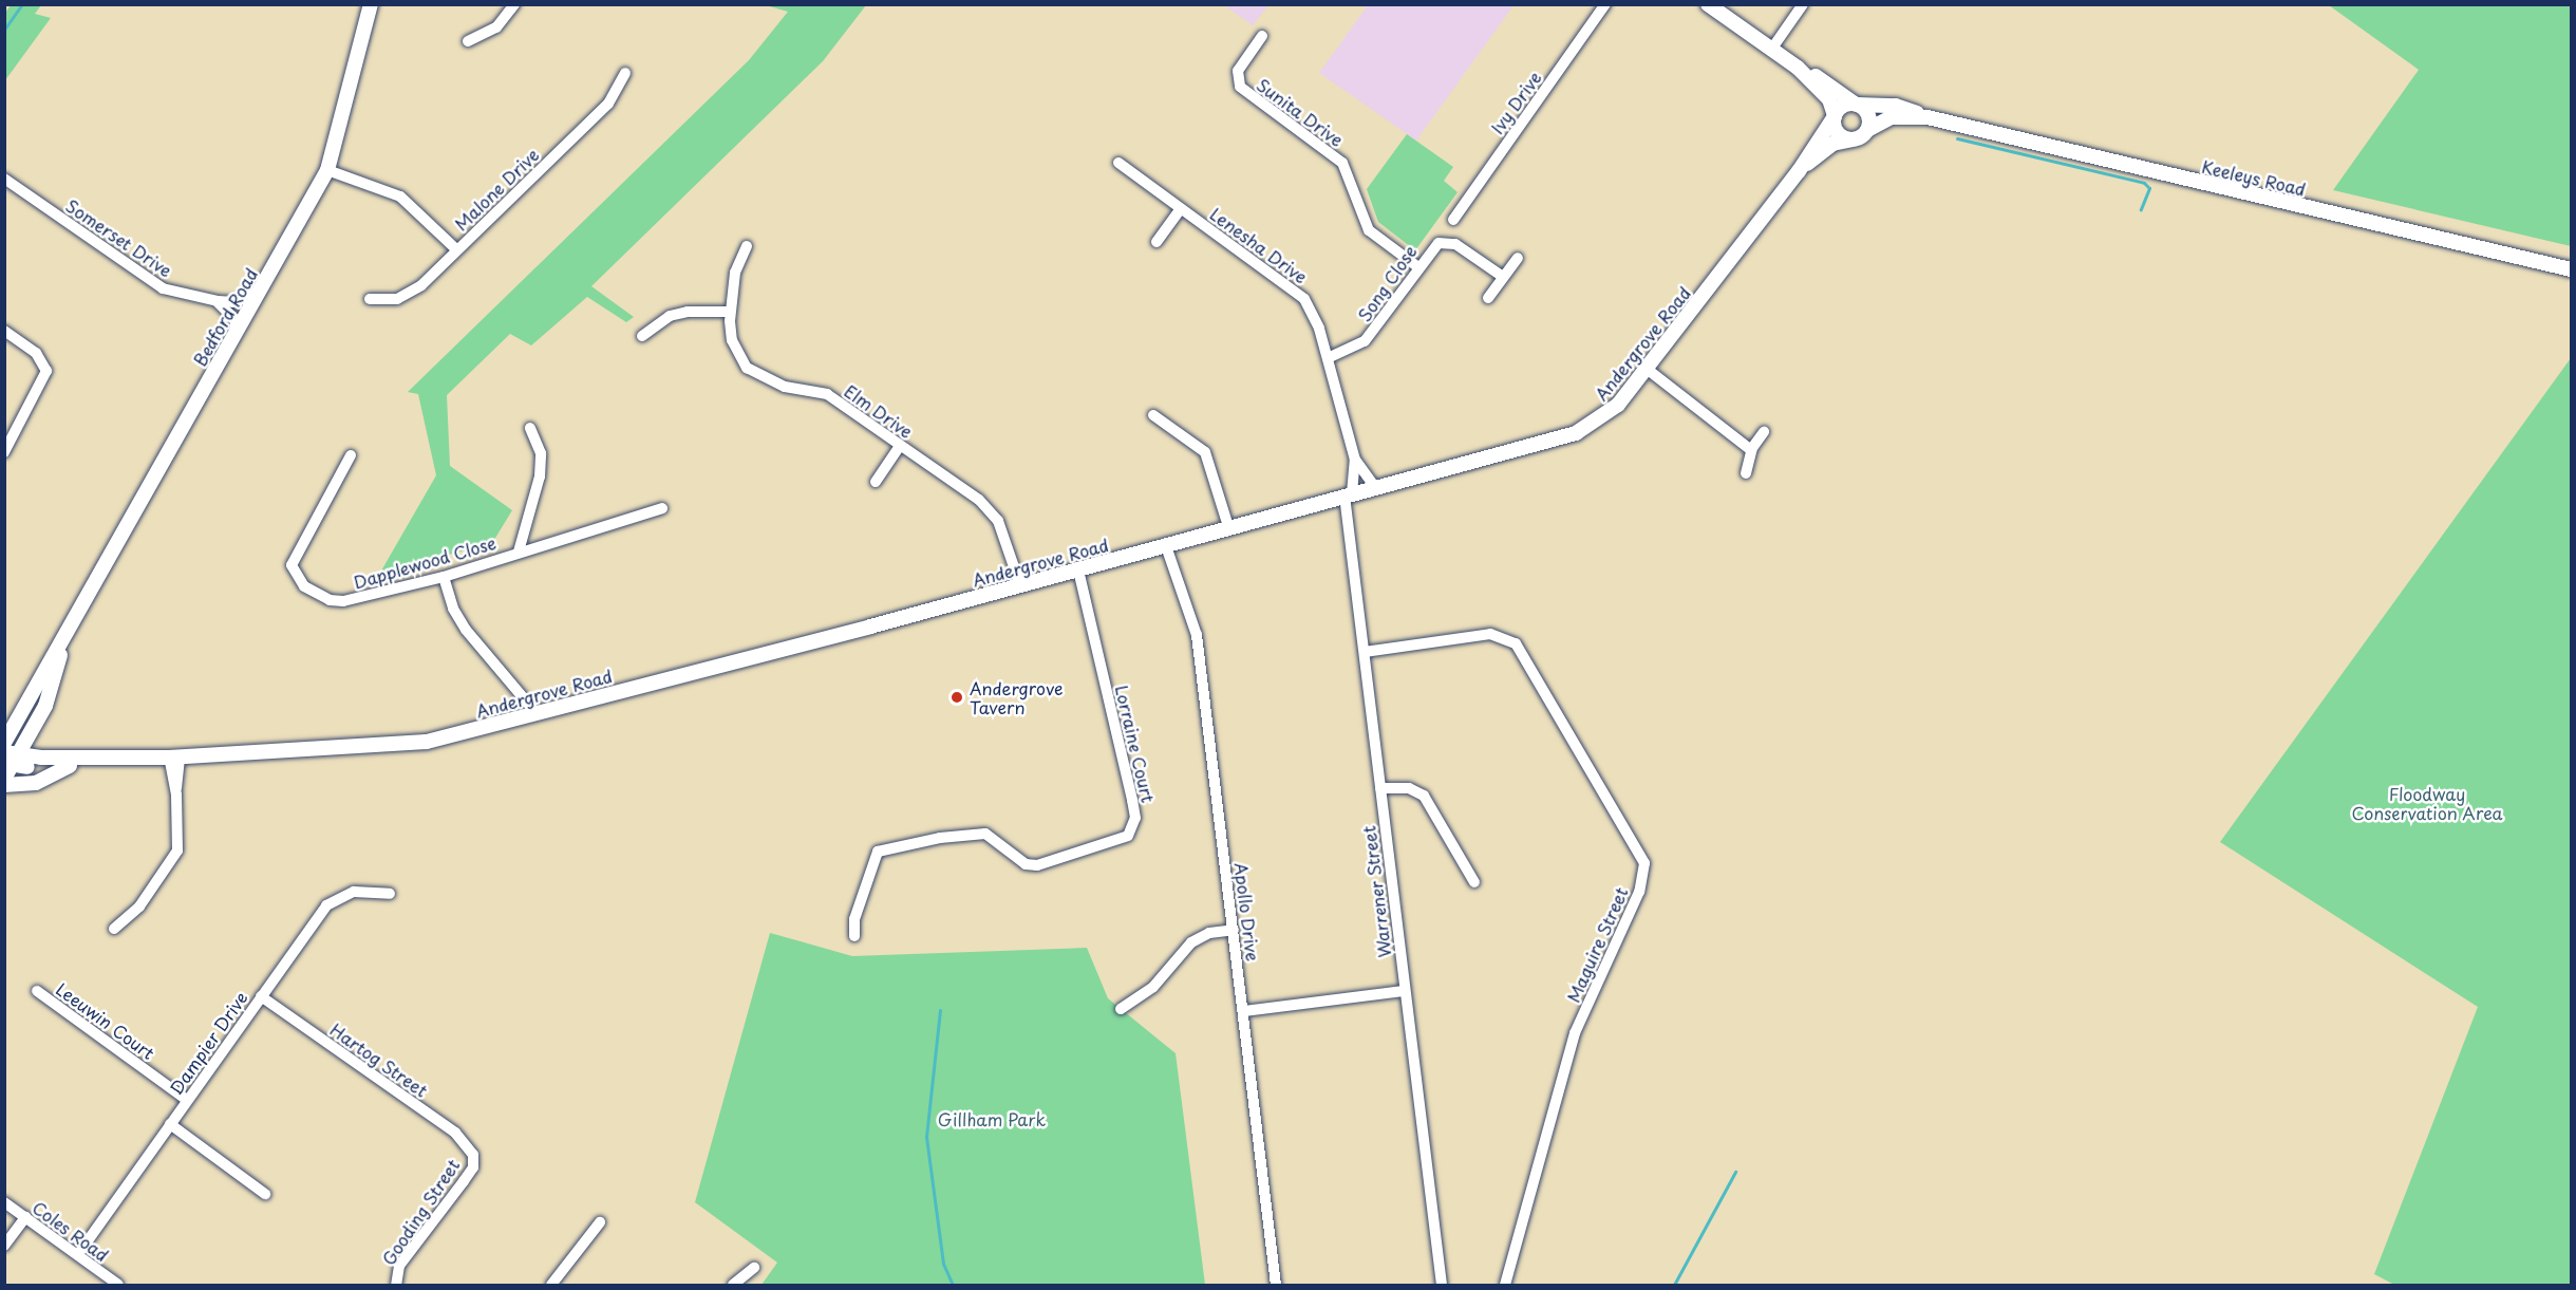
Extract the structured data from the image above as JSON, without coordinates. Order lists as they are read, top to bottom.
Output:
{
  "streets": {
    "street": [
      "Ivy Drive",
      "Sunita Drive",
      "Keeleys Road",
      "Malone Drive",
      "Somerset Drive",
      "Lenesha Drive",
      "Song Close",
      "Bedford Road",
      "Andergrove Road",
      "Elm Drive",
      "Dapplewood Close",
      "Lorraine Court",
      "Warrener Street",
      "Apollo Drive",
      "Maguire Street",
      "Leeuwin Court",
      "Dampier Drive",
      "Hartog Street",
      "Gooding Street",
      "Coles Road"
    ]
  },
  "crossings": [
    ["Sunita Drive", "Song Close"],
    ["Keeleys Road", "Andergrove Road"],
    ["Somerset Drive", "Bedford Road"],
    ["Lenesha Drive", "Song Close"],
    ["Lenesha Drive", "Andergrove Road"],
    ["Lenesha Drive", "Warrener Street"],
    ["Bedford Road", "Andergrove Road"],
    ["Andergrove Road", "Elm Drive"],
    ["Andergrove Road", "Lorraine Court"],
    ["Andergrove Road", "Warrener Street"],
    ["Andergrove Road", "Apollo Drive"],
    ["Warrener Street", "Maguire Street"],
    ["Leeuwin Court", "Dampier Drive"],
    ["Dampier Drive", "Hartog Street"],
    ["Dampier Drive", "Coles Road"],
    ["Hartog Street", "Gooding Street"]
  ],
  "parks": ["Floodway Conservation Area", "Gillham Park"],
  "places": ["Andergrove Tavern"]
}
